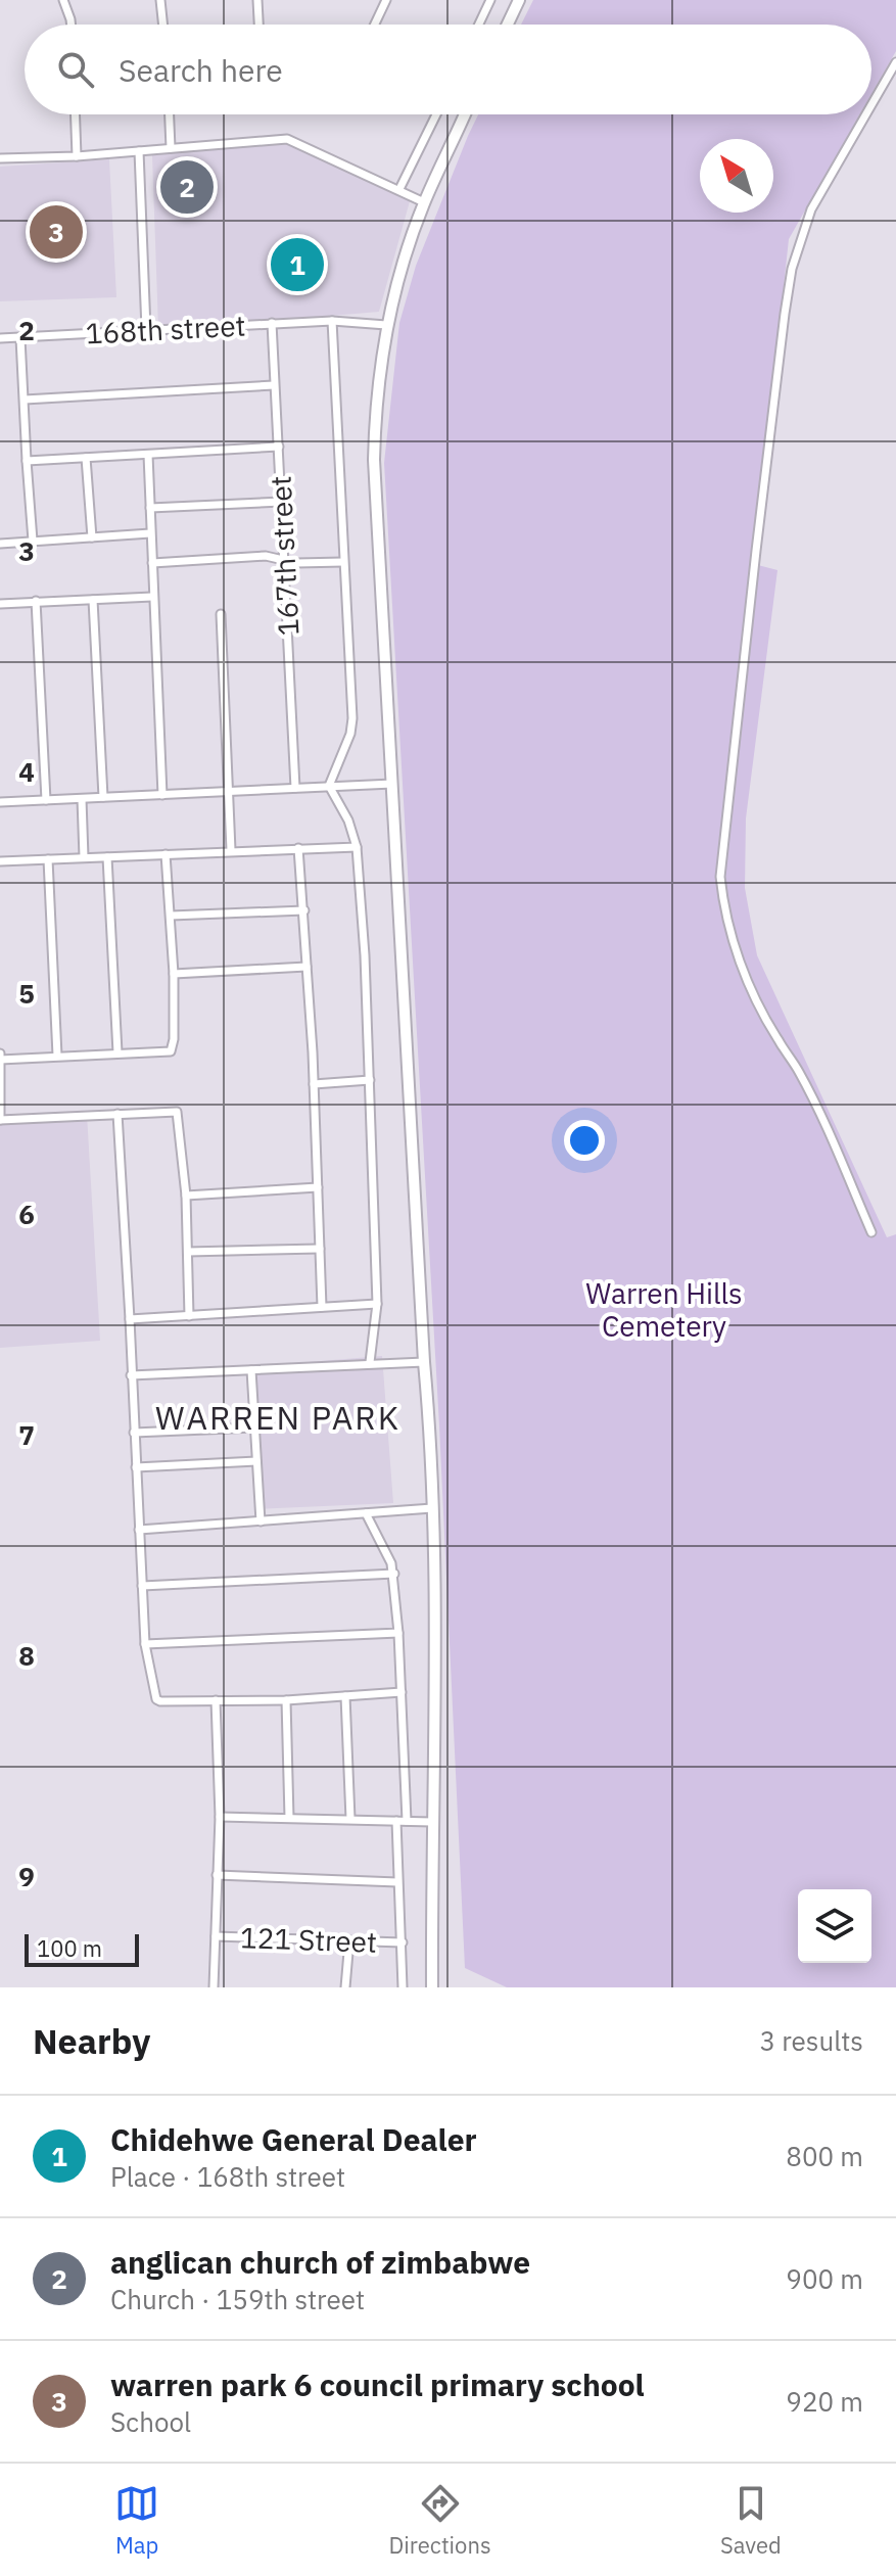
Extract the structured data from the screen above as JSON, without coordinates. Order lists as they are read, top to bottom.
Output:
{
  "streets": {
    "street": ["168th street", "167th street", "121 Street"]
  },
  "crossings": [
    ["168th street", "167th street"]
  ],
  "districts": ["WARREN PARK"],
  "parks": ["Warren Hills Cemetery"],
  "scale_bar": "100 m",
  "north": "top left",
  "page": {
    "search": "Search here",
    "pins": ["2", "3", "1"],
    "scale": "100 m",
    "heading": ["Nearby", "3 results"],
    "list": [
      {
        "mark": "1",
        "name": "Chidehwe General Dealer",
        "note": "Place · 168th street",
        "value": "800 m"
      },
      {
        "mark": "2",
        "name": "anglican church of zimbabwe",
        "note": "Church · 159th street",
        "value": "900 m"
      },
      {
        "mark": "3",
        "name": "warren park 6 council primary school",
        "note": "School",
        "value": "920 m"
      }
    ],
    "nav": ["Map", "Directions", "Saved"]
  },
  "grid": {
    "rows": [
      "2",
      "3",
      "4",
      "5",
      "6",
      "7",
      "8",
      "9"
    ]
  }
}
